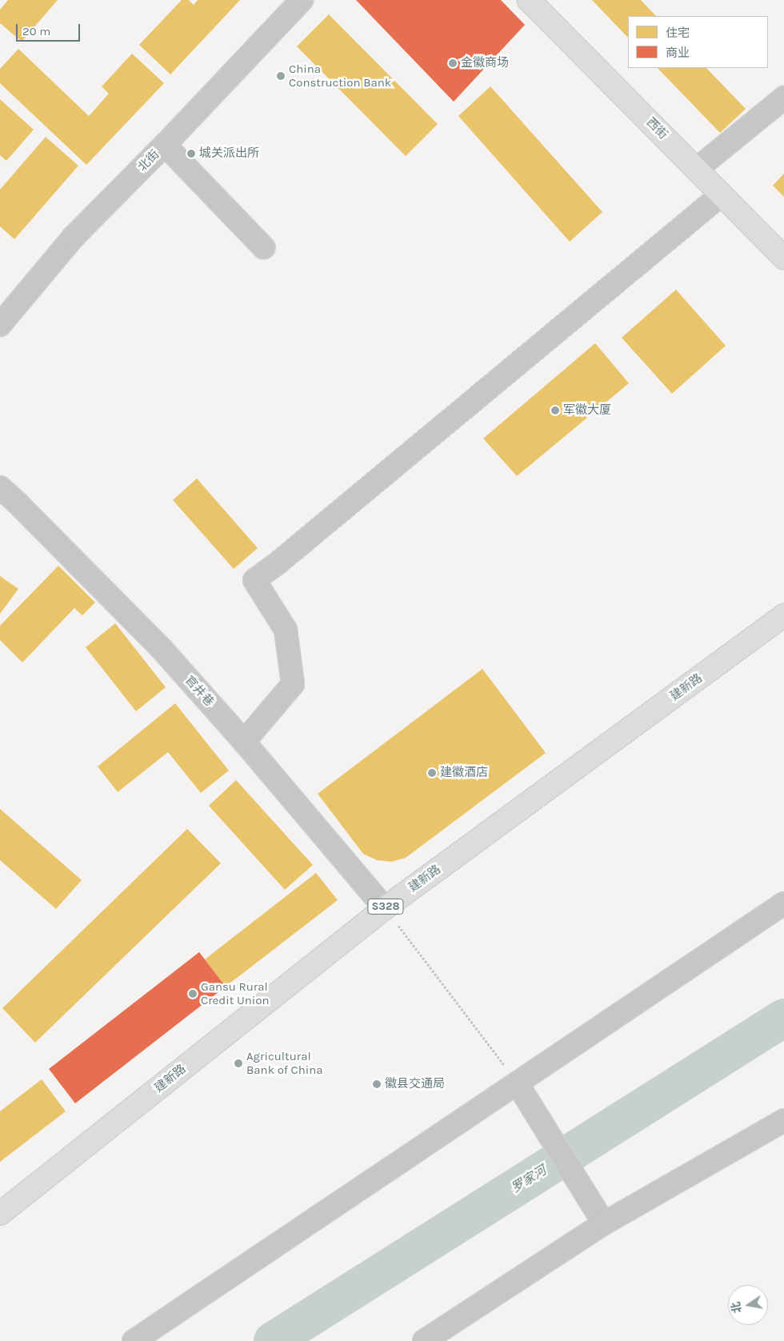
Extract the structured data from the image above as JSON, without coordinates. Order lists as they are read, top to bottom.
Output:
{
  "streets": {
    "main road": ["西街", "建新路", "S328"],
    "street": ["北街", "官井巷"]
  },
  "crossings": [
    ["建新路", "官井巷"]
  ],
  "water": ["罗家河"],
  "places": [
    "金徽商场",
    "China Construction Bank",
    "城关派出所",
    "军徽大厦",
    "建徽酒店",
    "Gansu Rural Credit Union",
    "Agricultural Bank of China",
    "徽县交通局"
  ],
  "legend": ["住宅", "商业"],
  "scale_bar": "20 m",
  "north": "left"
}
